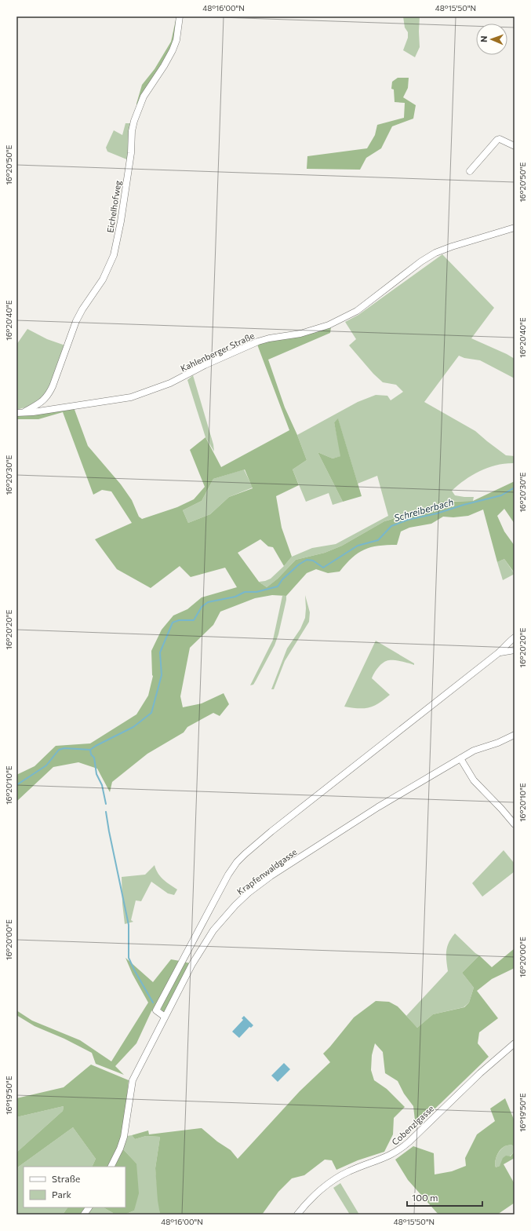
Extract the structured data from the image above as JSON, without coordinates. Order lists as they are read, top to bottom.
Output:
{
  "streets": {
    "street": [
      "Eichelhofweg",
      "Kahlenberger Straße",
      "Krapfenwaldgasse",
      "Cobenzlgasse"
    ]
  },
  "water": ["Schreiberbach"],
  "legend": ["Straße", "Park"],
  "scale_bar": "100 m",
  "north": "left",
  "coordinates": [
    "48°16'00\"N",
    "48°15'50\"N",
    "16°20'50\"E",
    "16°20'40\"E",
    "16°20'30\"E",
    "16°20'20\"E",
    "16°20'10\"E",
    "16°20'00\"E",
    "16°19'50\"E"
  ]
}
